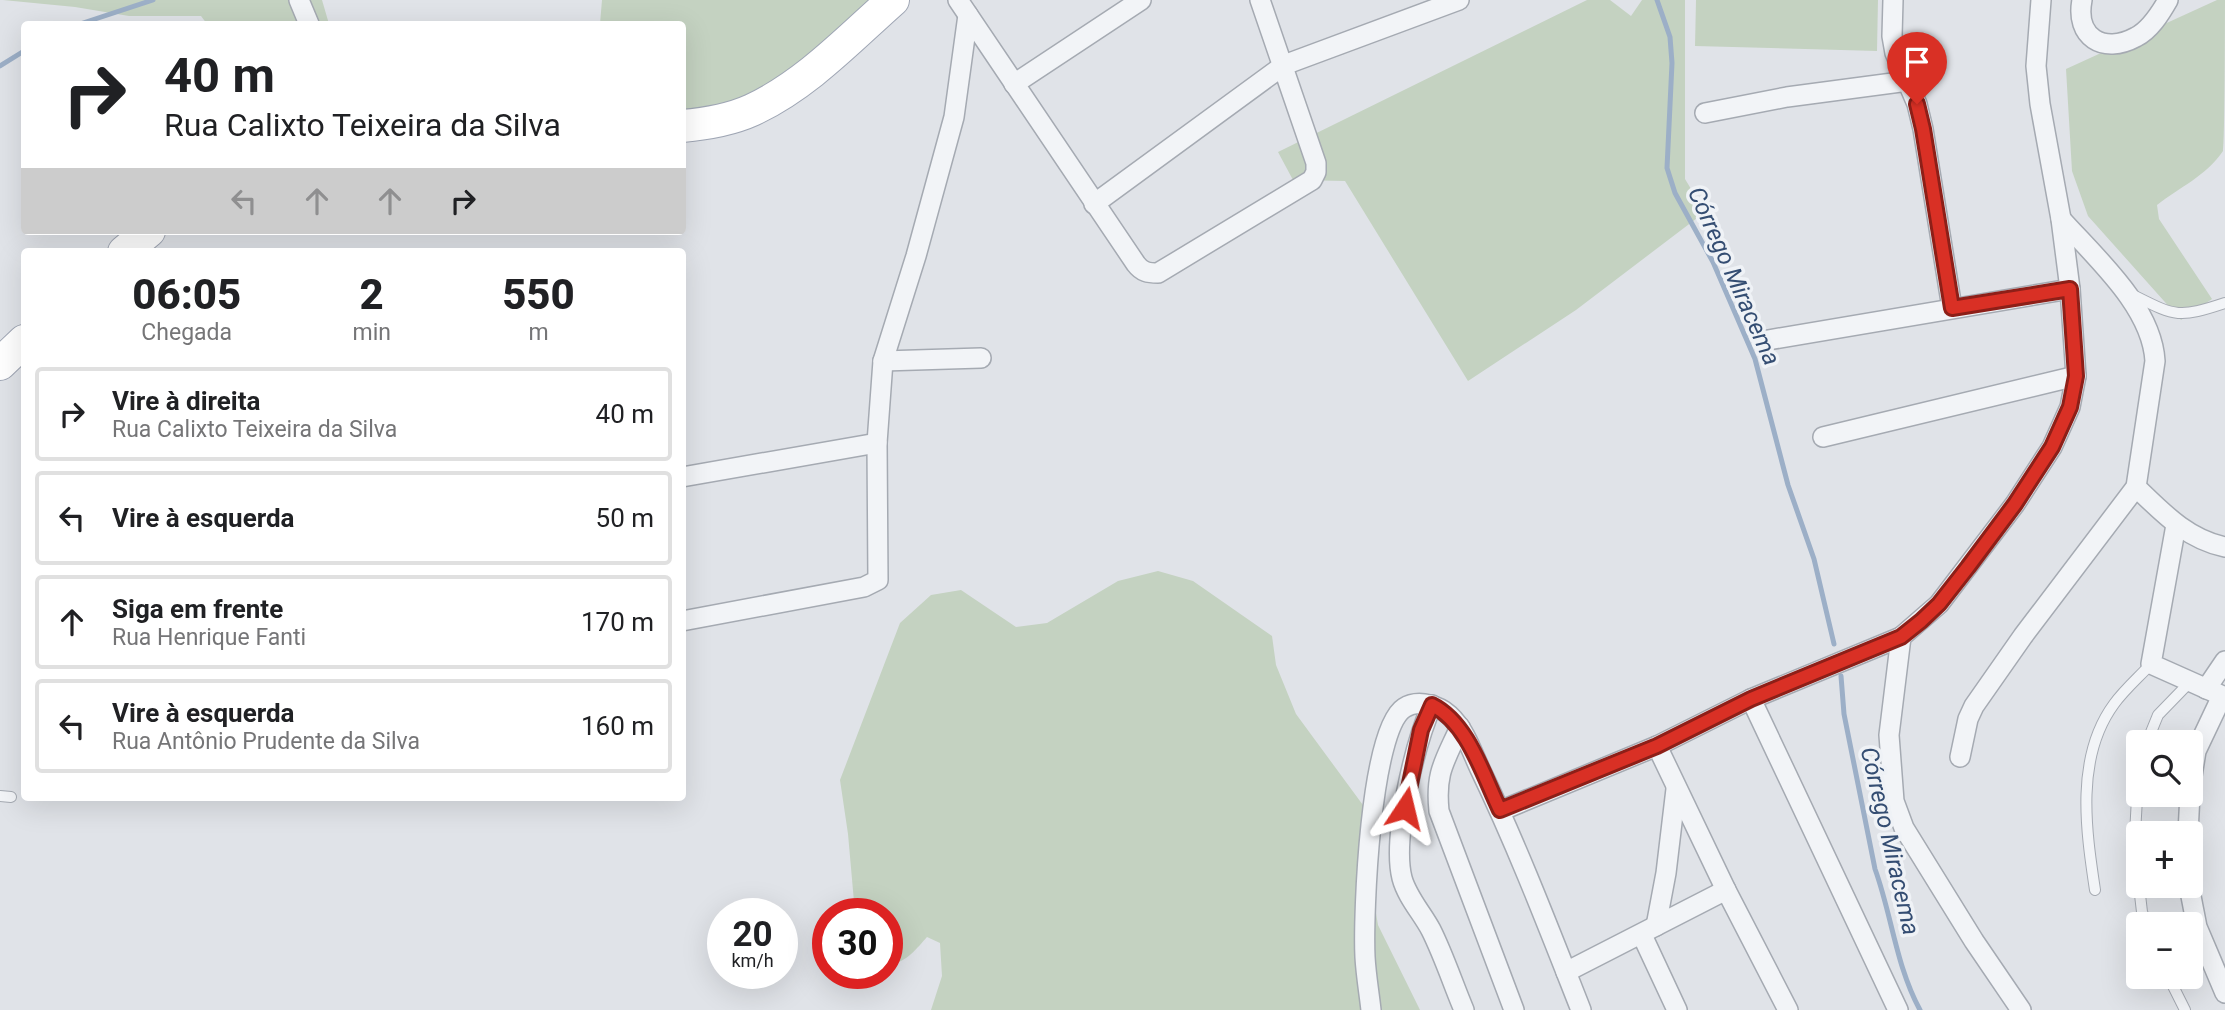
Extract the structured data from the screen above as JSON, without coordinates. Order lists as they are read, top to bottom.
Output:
{
  "water": ["Córrego Miracema"],
  "page": {
    "turn": ["40 m", "Rua Calixto Teixeira da Silva"],
    "eta": [
      "06:05",
      "Chegada",
      "2",
      "min",
      "550",
      "m"
    ],
    "list": [
      {
        "name": "Vire à direita",
        "note": "Rua Calixto Teixeira da Silva",
        "value": "40 m"
      },
      {
        "name": "Vire à esquerda",
        "value": "50 m"
      },
      {
        "name": "Siga em frente",
        "note": "Rua Henrique Fanti",
        "value": "170 m"
      },
      {
        "name": "Vire à esquerda",
        "note": "Rua Antônio Prudente da Silva",
        "value": "160 m"
      }
    ],
    "map_buttons": ["+", "−"],
    "speed": "20 km/h",
    "limit": "30"
  }
}
